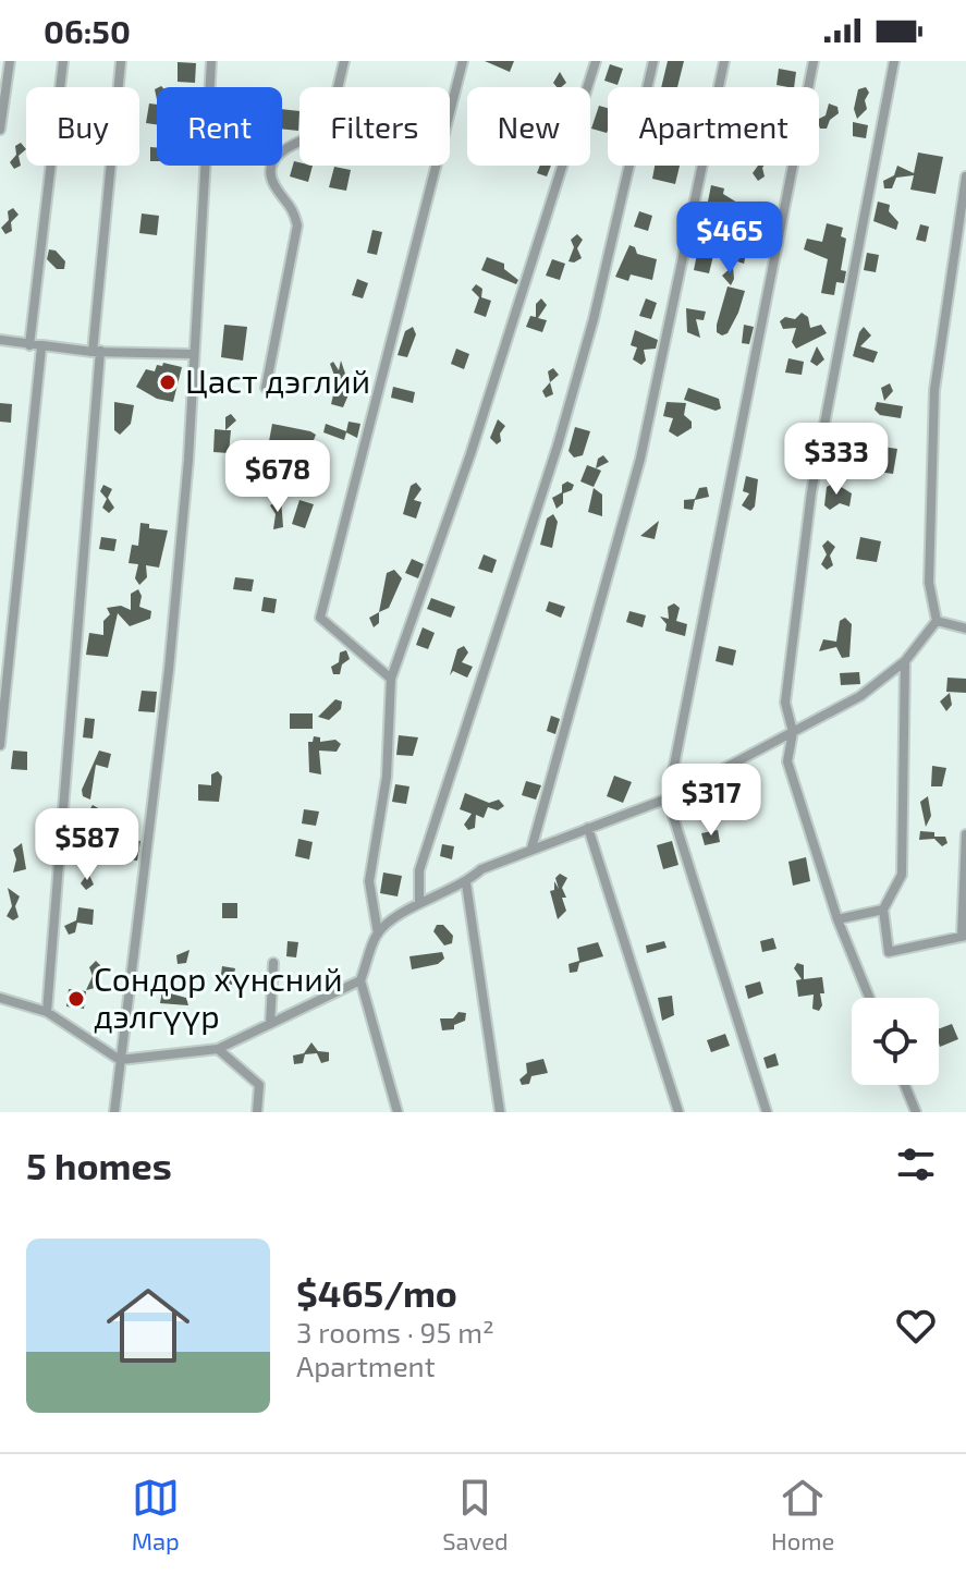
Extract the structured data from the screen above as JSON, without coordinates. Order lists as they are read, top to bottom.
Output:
{
  "places": ["Цаст дэглий", "Сондор хүнсний дэлгүүр"],
  "page": {
    "status": "06:50",
    "chip": [
      "Buy",
      "Rent",
      "Filters",
      "New",
      "Apartment"
    ],
    "price": [
      "$465",
      "$333",
      "$678",
      "$317",
      "$587"
    ],
    "heading": "5 homes",
    "list": [
      {
        "name": "$465/mo",
        "note": "3 rooms · 95 m² · Apartment"
      }
    ],
    "tabs": ["Map", "Saved", "Home"]
  }
}
